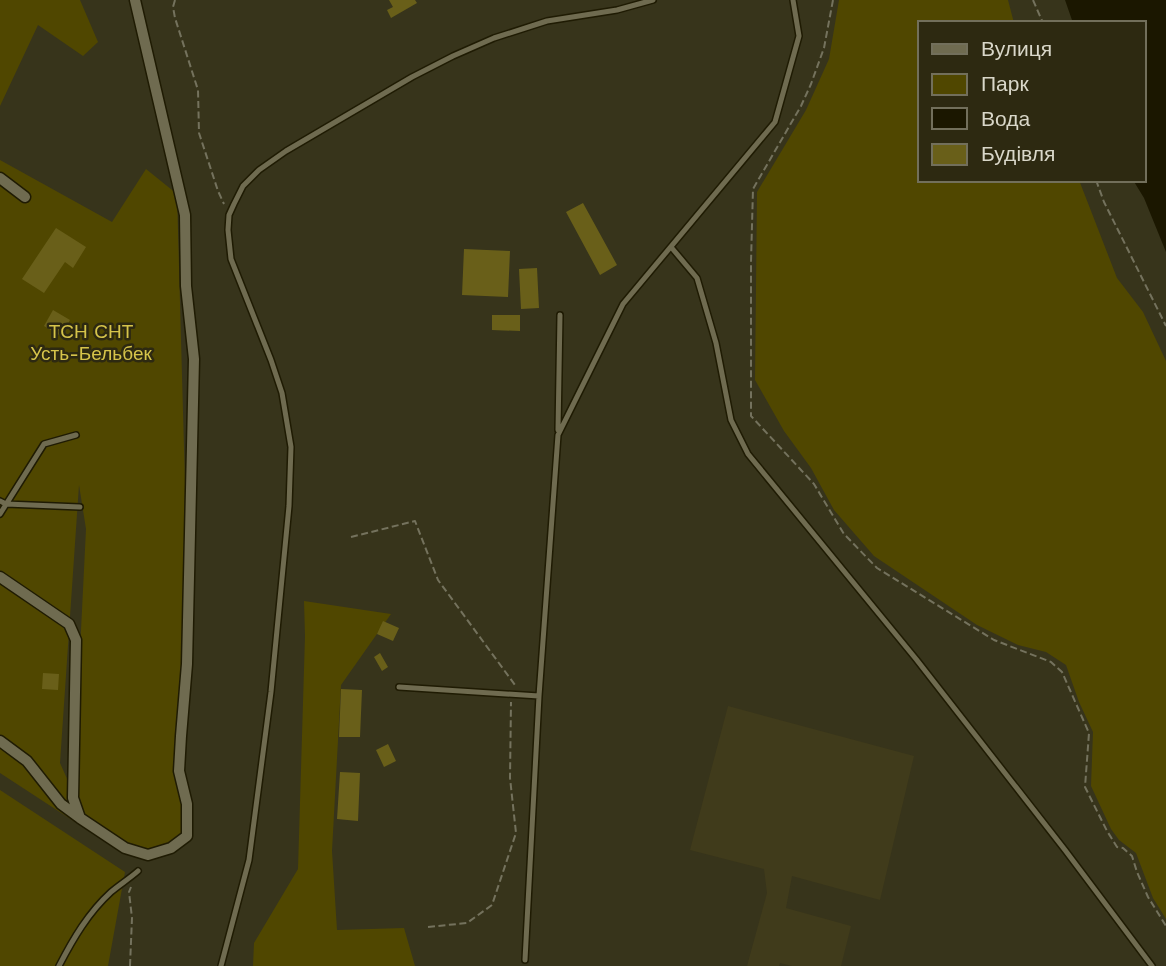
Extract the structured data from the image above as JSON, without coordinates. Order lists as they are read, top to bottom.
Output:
{
  "parks": ["ТСН СНТ Усть-Бельбек"],
  "legend": [
    "Вулиця",
    "Парк",
    "Вода",
    "Будівля"
  ]
}
